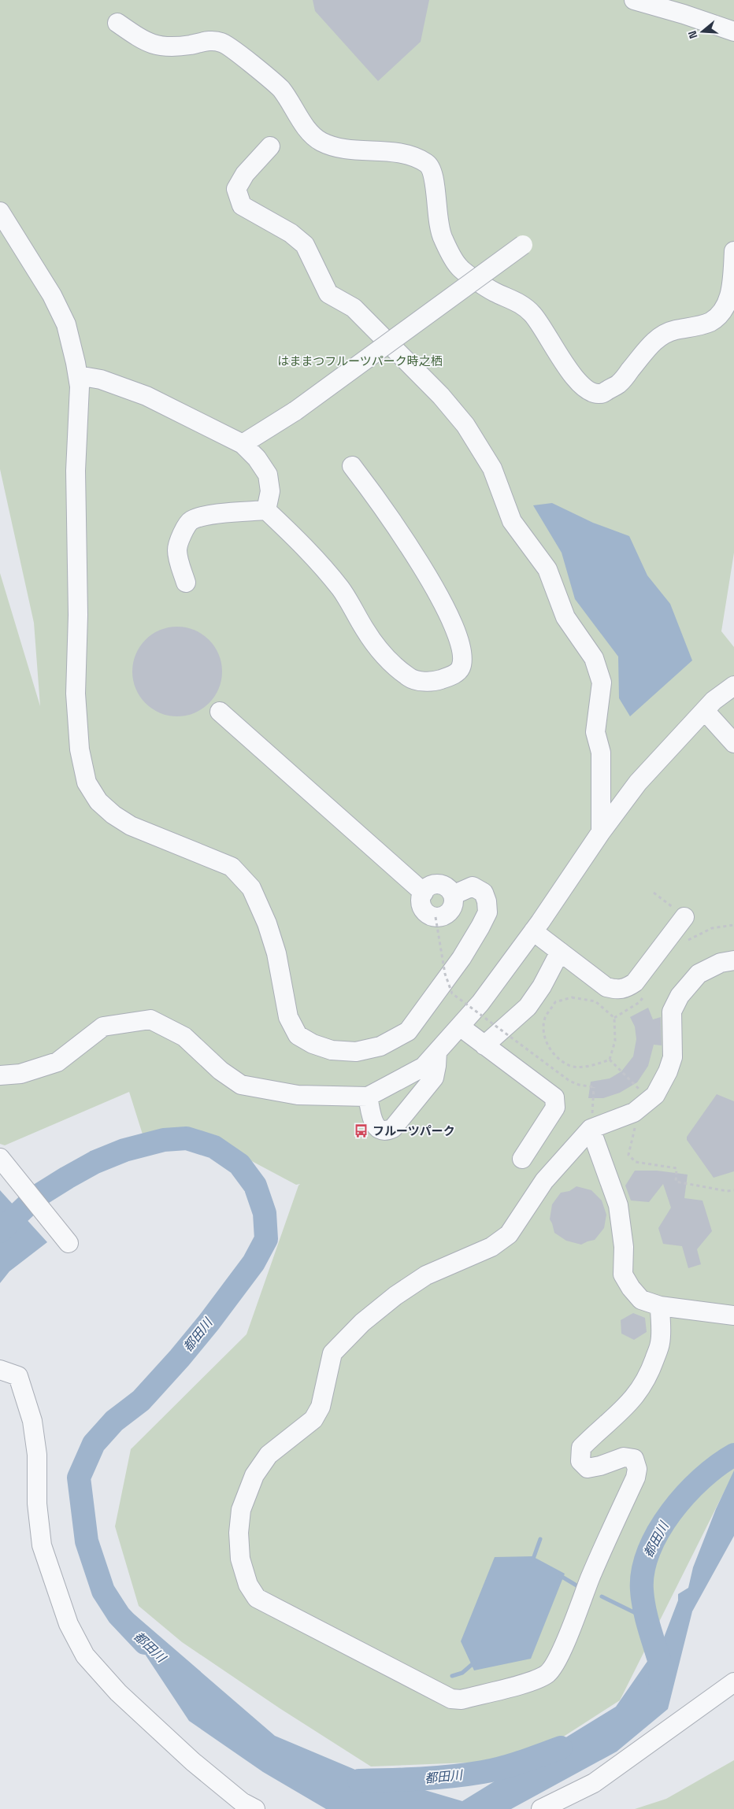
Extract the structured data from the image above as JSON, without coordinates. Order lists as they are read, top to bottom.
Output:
{
  "water": ["都田川"],
  "parks": ["はままつフルーツパーク時之栖"],
  "places": {
    "bus stop": ["フルーツパーク"]
  },
  "north": "left"
}
